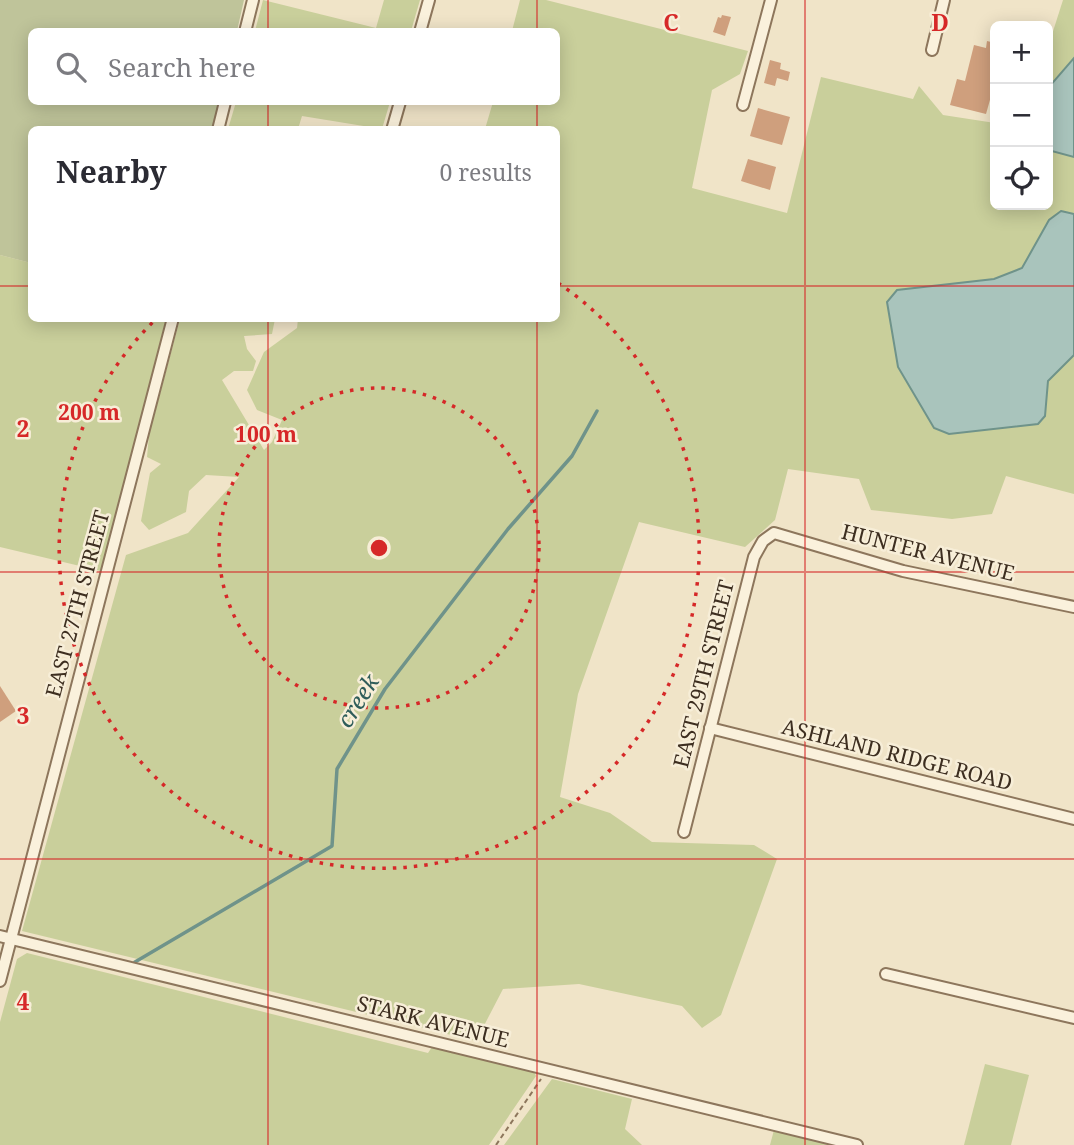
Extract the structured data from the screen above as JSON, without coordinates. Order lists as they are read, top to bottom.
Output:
{
  "streets": {
    "street": [
      "HUNTER AVENUE",
      "EAST 27TH STREET",
      "EAST 29TH STREET",
      "ASHLAND RIDGE ROAD",
      "STARK AVENUE"
    ]
  },
  "crossings": [
    ["HUNTER AVENUE", "EAST 29TH STREET"],
    ["EAST 27TH STREET", "STARK AVENUE"],
    ["EAST 29TH STREET", "ASHLAND RIDGE ROAD"]
  ],
  "water": ["creek"],
  "page": {
    "map_buttons": ["+", "−"],
    "search": "Search here",
    "heading": ["Nearby", "0 results"]
  },
  "grid": {
    "columns": ["C", "D"],
    "rows": ["2", "3", "4"]
  },
  "rings": ["200 m", "100 m"]
}
